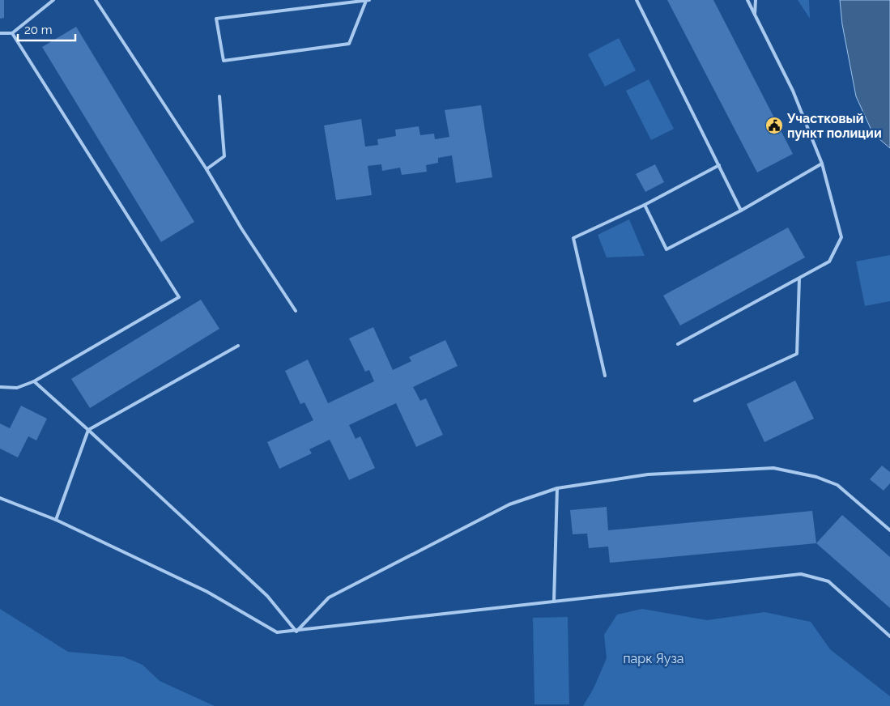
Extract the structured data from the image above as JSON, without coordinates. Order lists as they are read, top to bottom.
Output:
{
  "parks": ["парк Яуза"],
  "places": {
    "public building": ["Участковый пункт полиции"]
  },
  "scale_bar": "20 m"
}
